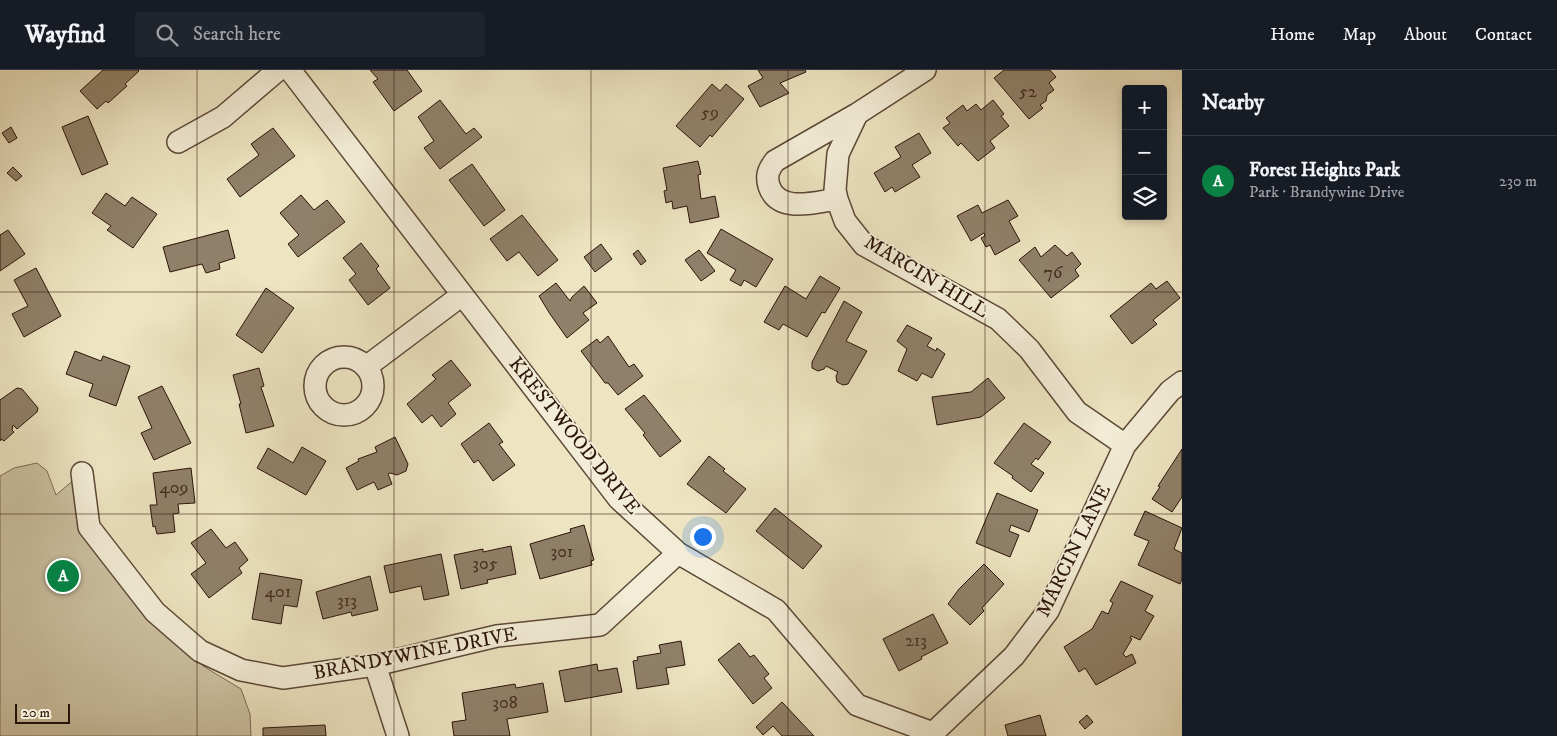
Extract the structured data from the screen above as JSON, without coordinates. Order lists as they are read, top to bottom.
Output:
{
  "streets": {
    "street": [
      "MARCIN HILL",
      "KRESTWOOD DRIVE",
      "MARCIN LANE",
      "BRANDYWINE DRIVE"
    ]
  },
  "crossings": [
    ["MARCIN HILL", "MARCIN LANE"],
    ["KRESTWOOD DRIVE", "MARCIN LANE"],
    ["KRESTWOOD DRIVE", "BRANDYWINE DRIVE"]
  ],
  "house_numbers": [
    "52",
    "59",
    "76",
    "409",
    "301",
    "305",
    "401",
    "313",
    "213",
    "308"
  ],
  "scale_bar": "20 m",
  "page": {
    "header": "Wayfind",
    "search": "Search here",
    "nav": [
      "Home",
      "Map",
      "About",
      "Contact"
    ],
    "heading": "Nearby",
    "map_buttons": ["+", "−"],
    "list": [
      {
        "mark": "A",
        "name": "Forest Heights Park",
        "note": "Park · Brandywine Drive",
        "value": "230 m"
      }
    ],
    "pins": "A",
    "scale": "20 m"
  }
}
